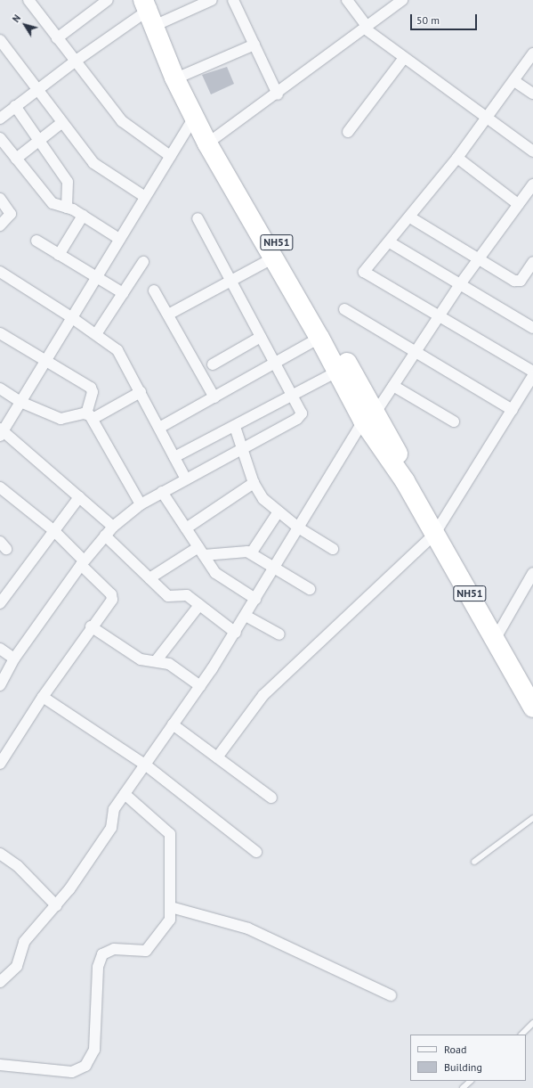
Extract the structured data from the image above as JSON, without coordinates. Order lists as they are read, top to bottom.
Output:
{
  "streets": {
    "highway": ["NH51"]
  },
  "legend": ["Road", "Building"],
  "scale_bar": "50 m",
  "north": "top left"
}
